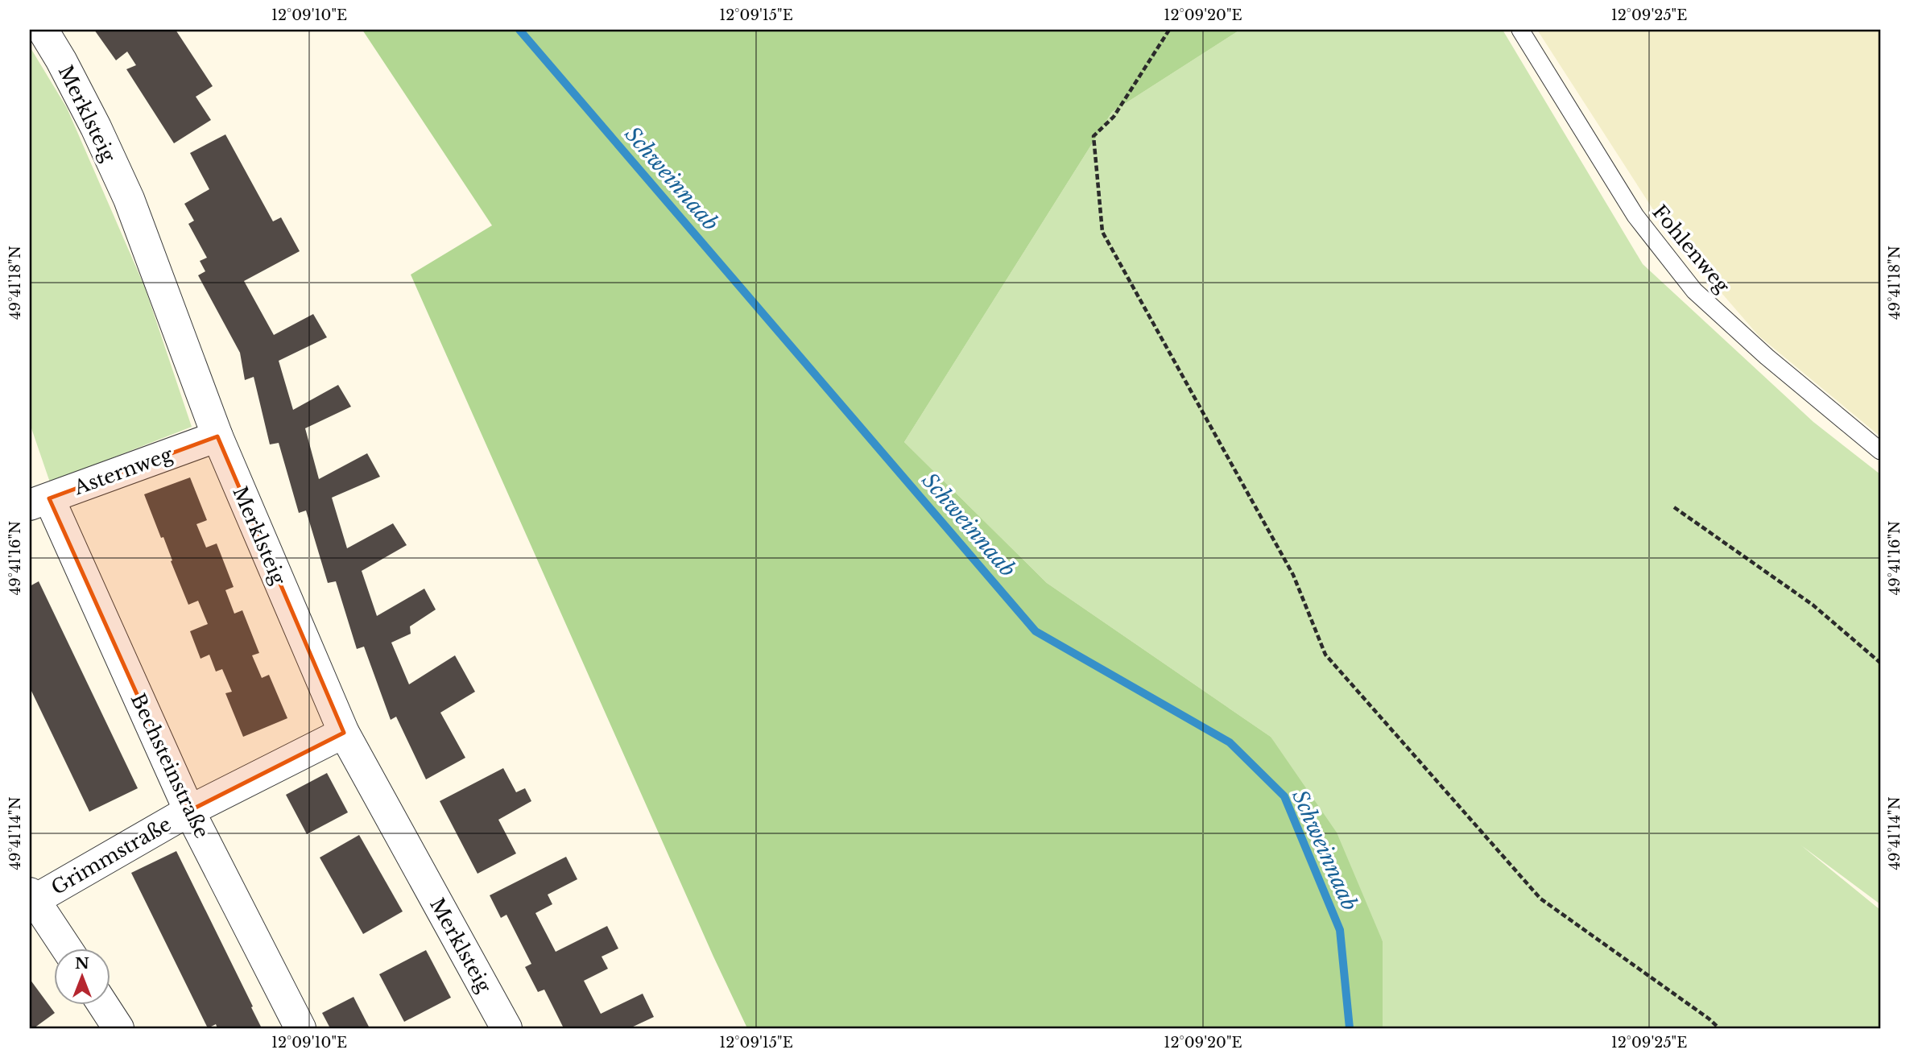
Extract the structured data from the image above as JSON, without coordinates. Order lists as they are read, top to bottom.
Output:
{
  "streets": {
    "street": [
      "Merklsteig",
      "Asternweg",
      "Bechsteinstraße",
      "Grimmstraße"
    ],
    "lane": ["Fohlenweg"]
  },
  "crossings": [
    ["Merklsteig", "Asternweg"],
    ["Merklsteig", "Grimmstraße"],
    ["Asternweg", "Bechsteinstraße"],
    ["Bechsteinstraße", "Grimmstraße"]
  ],
  "water": ["Schweinnaab"],
  "north": "top",
  "coordinates": [
    "12°09'10\"E",
    "12°09'15\"E",
    "12°09'20\"E",
    "12°09'25\"E",
    "49°41'18\"N",
    "49°41'16\"N",
    "49°41'14\"N"
  ]
}
